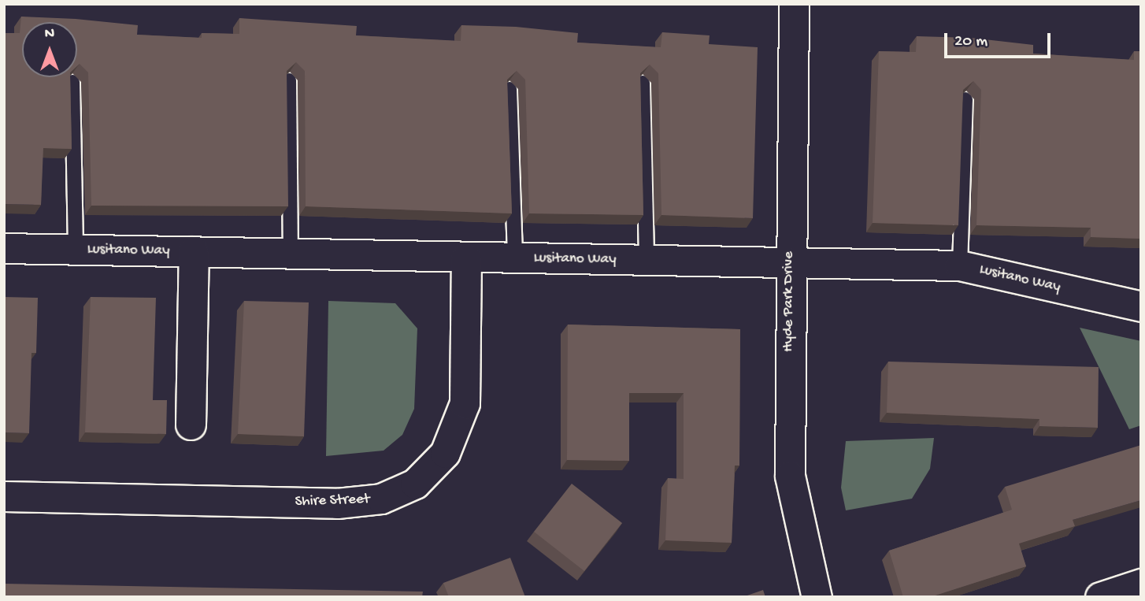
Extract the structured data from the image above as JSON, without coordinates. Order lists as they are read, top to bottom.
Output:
{
  "streets": {
    "street": ["Lusitano Way", "Hyde Park Drive", "Shire Street"]
  },
  "crossings": [
    ["Lusitano Way", "Hyde Park Drive"],
    ["Lusitano Way", "Shire Street"]
  ],
  "scale_bar": "20 m",
  "north": "top"
}
